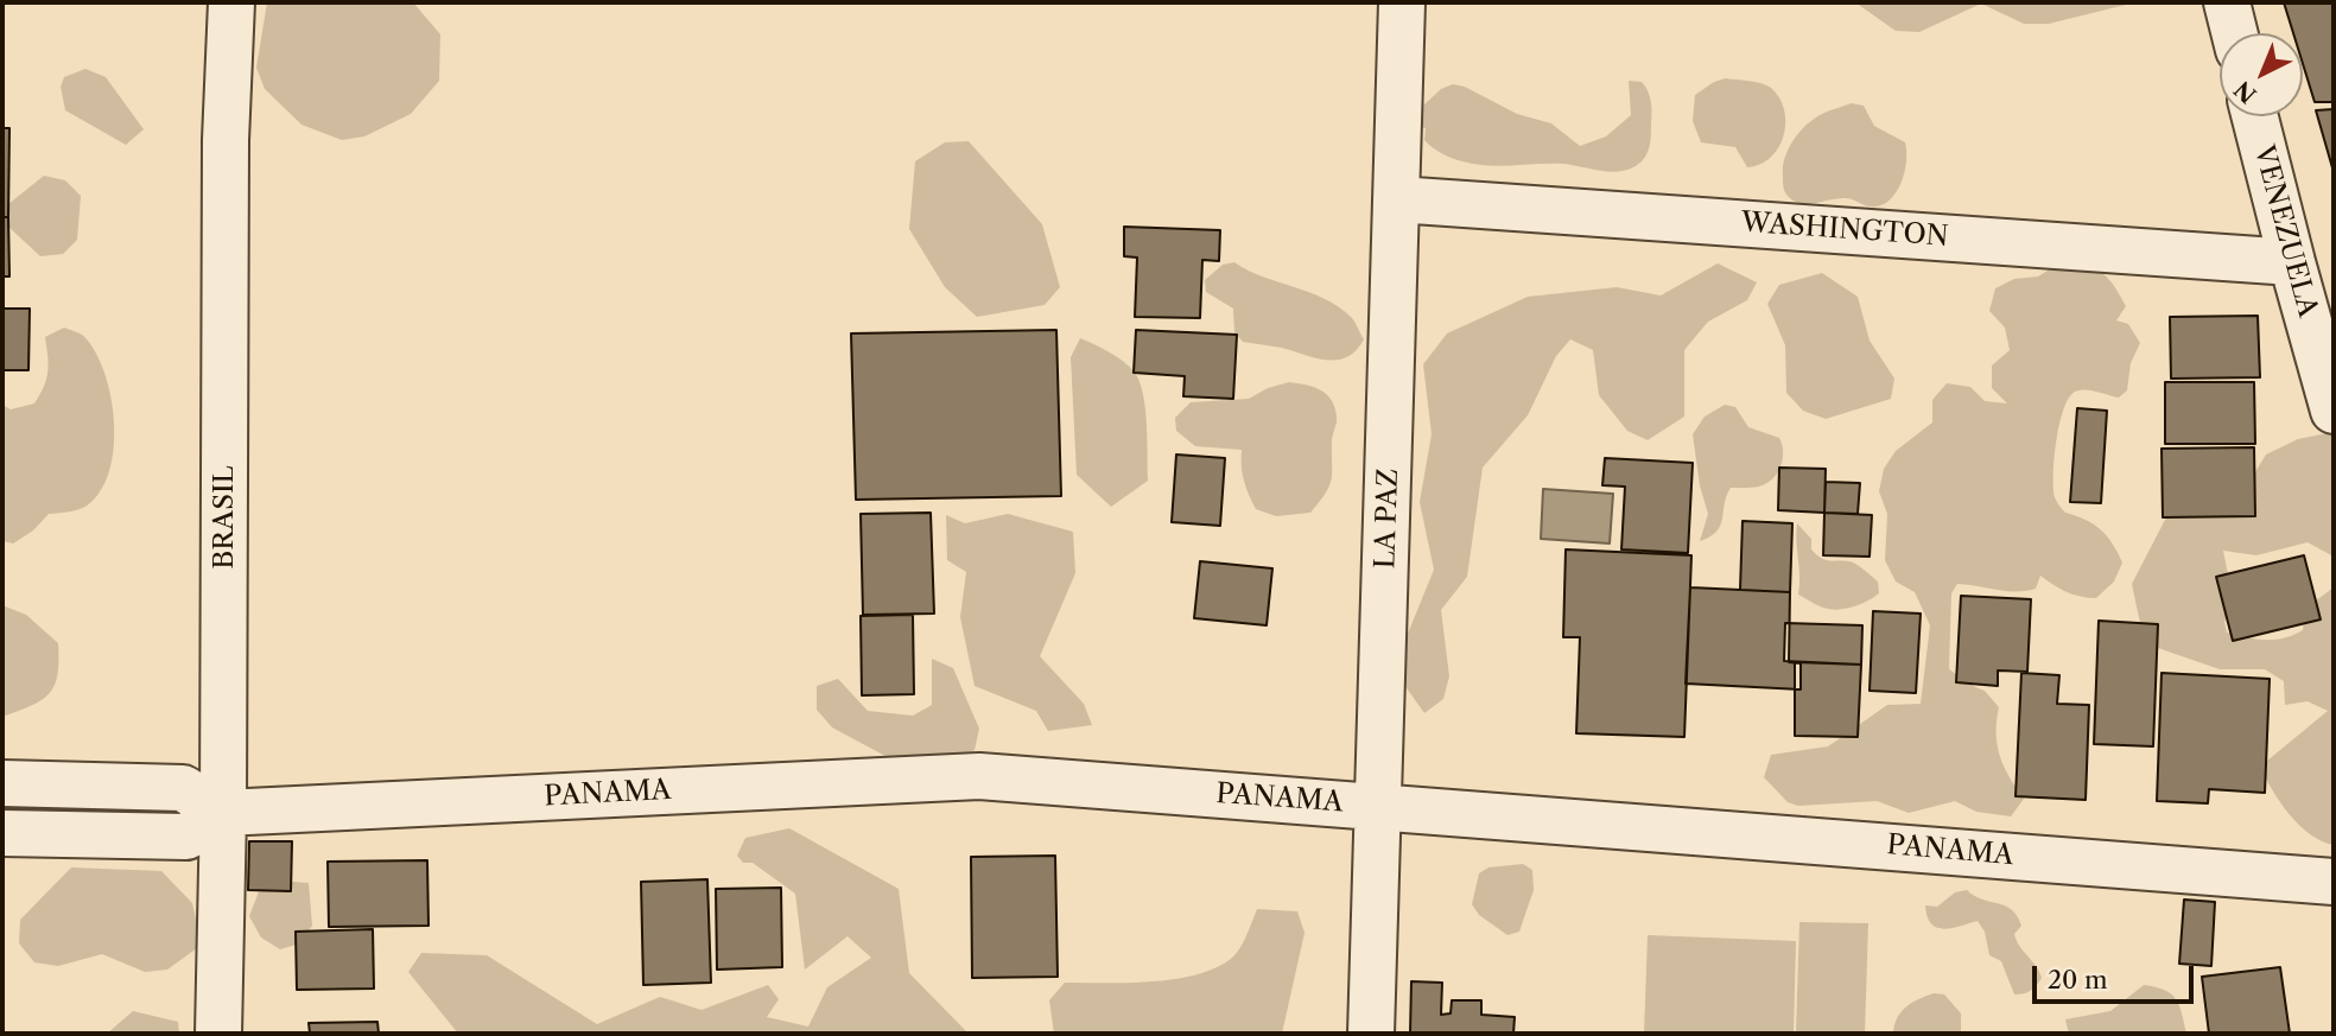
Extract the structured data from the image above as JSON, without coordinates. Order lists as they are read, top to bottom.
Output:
{
  "streets": {
    "street": [
      "WASHINGTON",
      "VENEZUELA",
      "BRASIL",
      "LA PAZ",
      "PANAMA"
    ]
  },
  "crossings": [
    ["WASHINGTON", "VENEZUELA"],
    ["WASHINGTON", "LA PAZ"],
    ["BRASIL", "PANAMA"],
    ["LA PAZ", "PANAMA"]
  ],
  "scale_bar": "20 m",
  "north": "bottom left"
}
